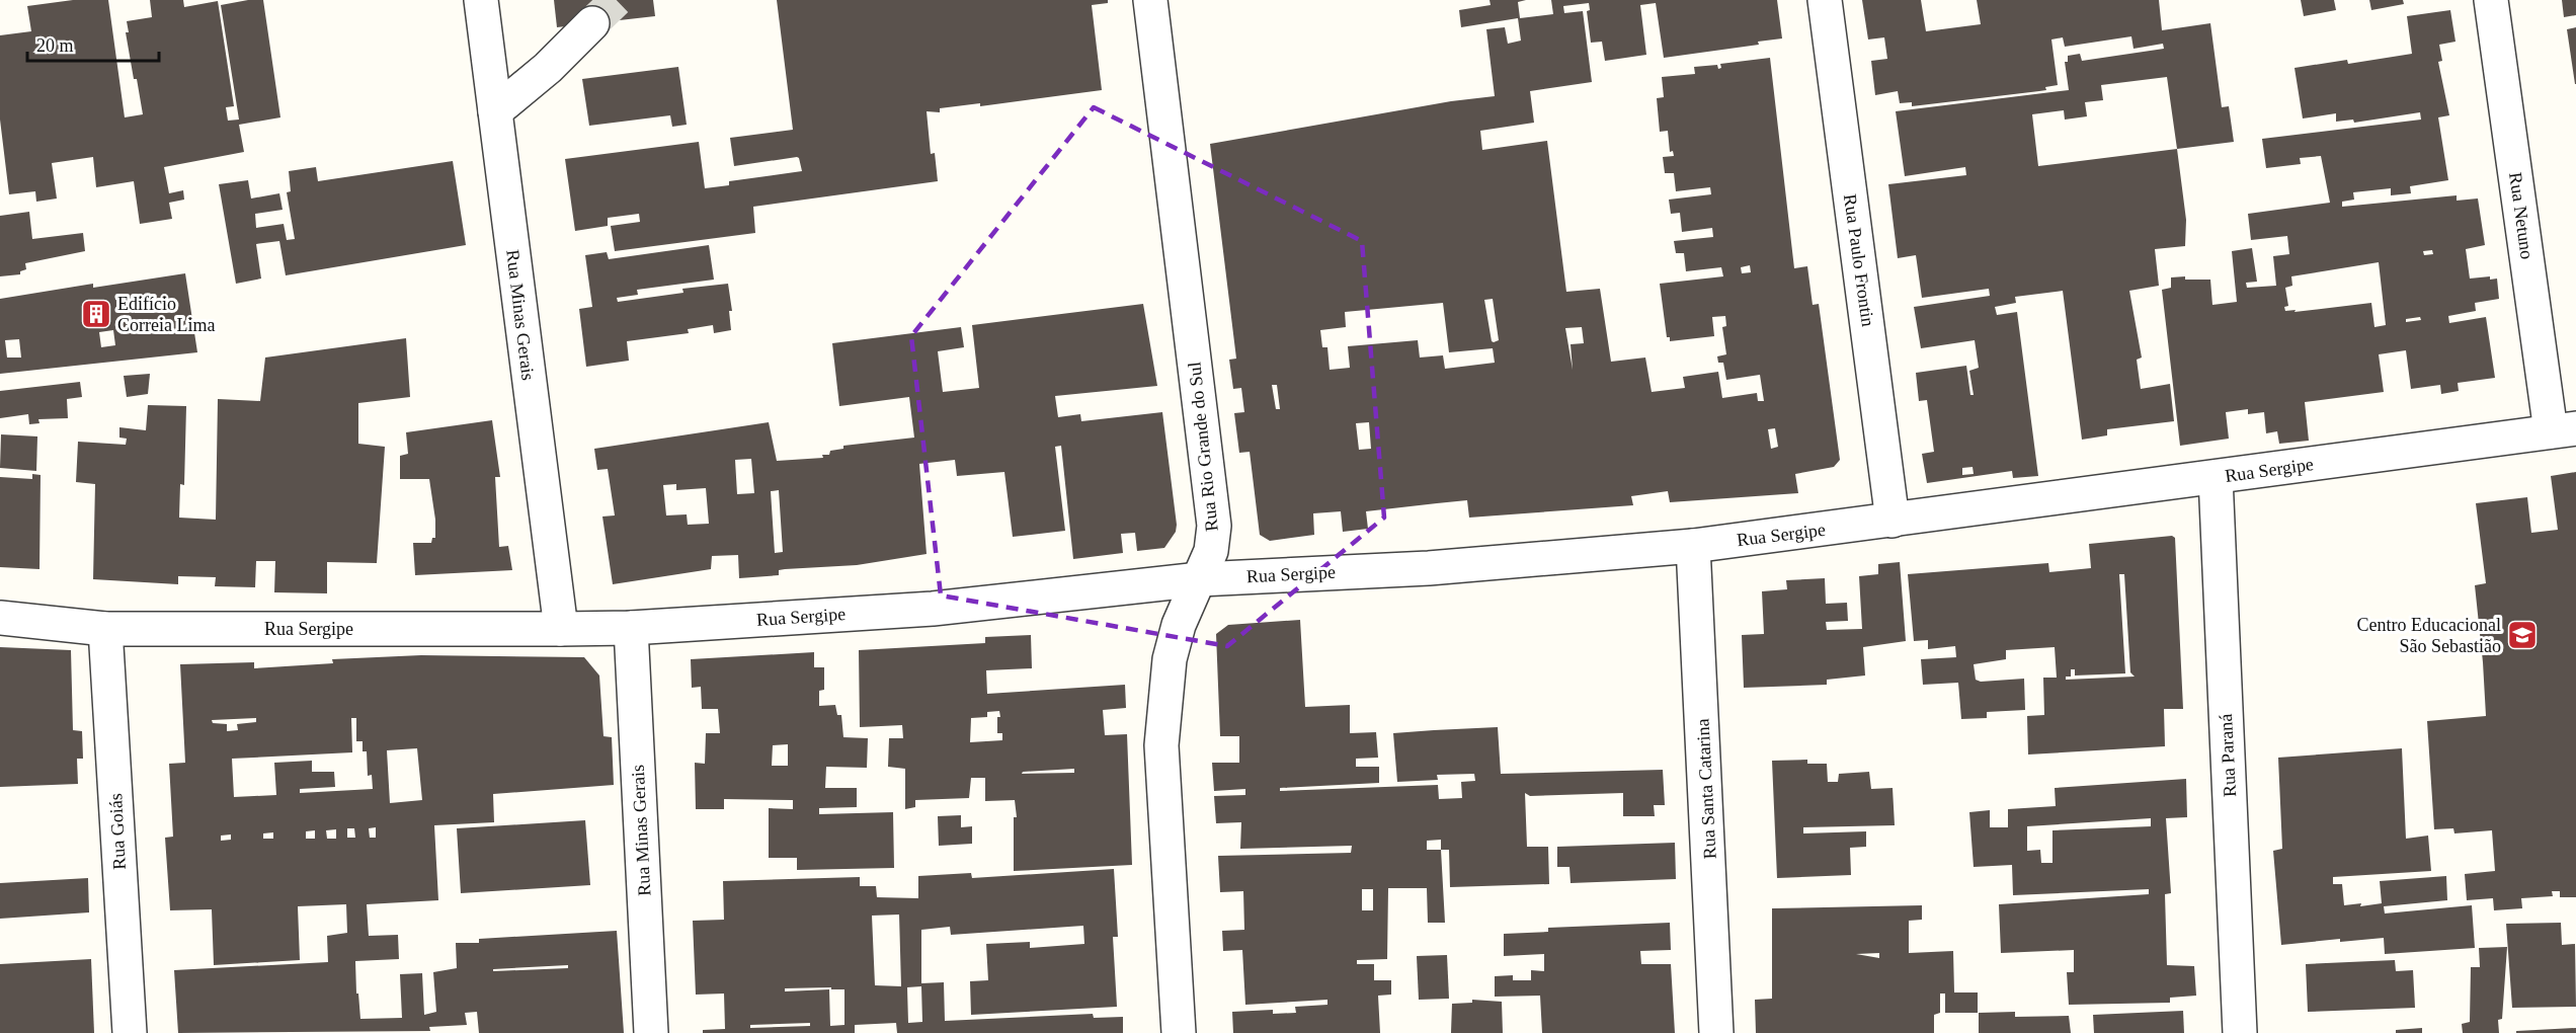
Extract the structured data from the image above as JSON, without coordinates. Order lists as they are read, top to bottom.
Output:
{
  "streets": {
    "street": [
      "Rua Netuno",
      "Rua Paulo Frontin",
      "Rua Minas Gerais",
      "Rua Rio Grande do Sul",
      "Rua Sergipe",
      "Rua Paraná",
      "Rua Santa Catarina",
      "Rua Goiás"
    ]
  },
  "crossings": [
    ["Rua Netuno", "Rua Sergipe"],
    ["Rua Paulo Frontin", "Rua Sergipe"],
    ["Rua Minas Gerais", "Rua Sergipe"],
    ["Rua Rio Grande do Sul", "Rua Sergipe"],
    ["Rua Sergipe", "Rua Paraná"],
    ["Rua Sergipe", "Rua Santa Catarina"],
    ["Rua Sergipe", "Rua Goiás"]
  ],
  "places": {
    "building": ["Edifício Correia Lima"],
    "school or university": ["Centro Educacional São Sebastião"]
  },
  "scale_bar": "20 m"
}
